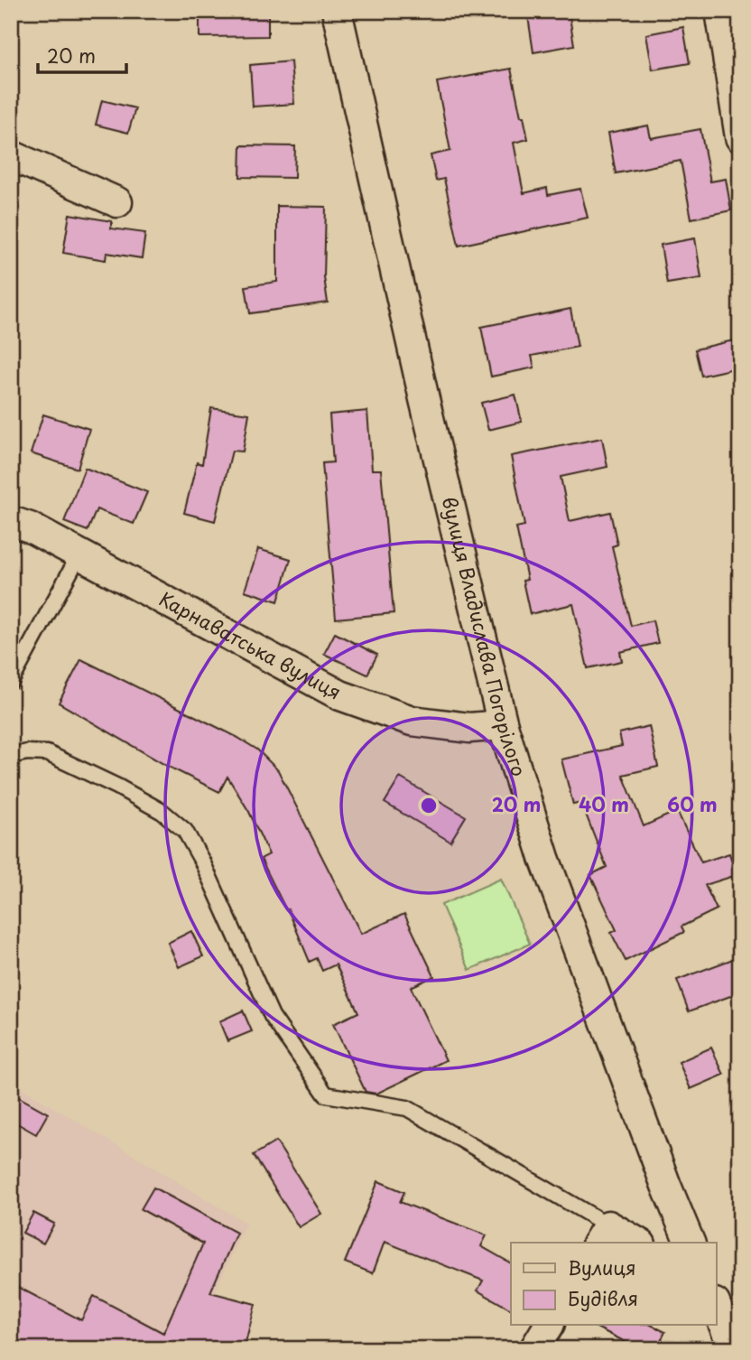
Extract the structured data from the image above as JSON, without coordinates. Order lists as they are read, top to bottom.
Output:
{
  "streets": {
    "street": ["вулиця Владислава Погорілого", "Карнаватська вулиця"]
  },
  "crossings": [
    ["вулиця Владислава Погорілого", "Карнаватська вулиця"]
  ],
  "legend": ["Вулиця", "Будівля"],
  "scale_bar": "20 m",
  "rings": ["20 m", "40 m", "60 m"]
}
